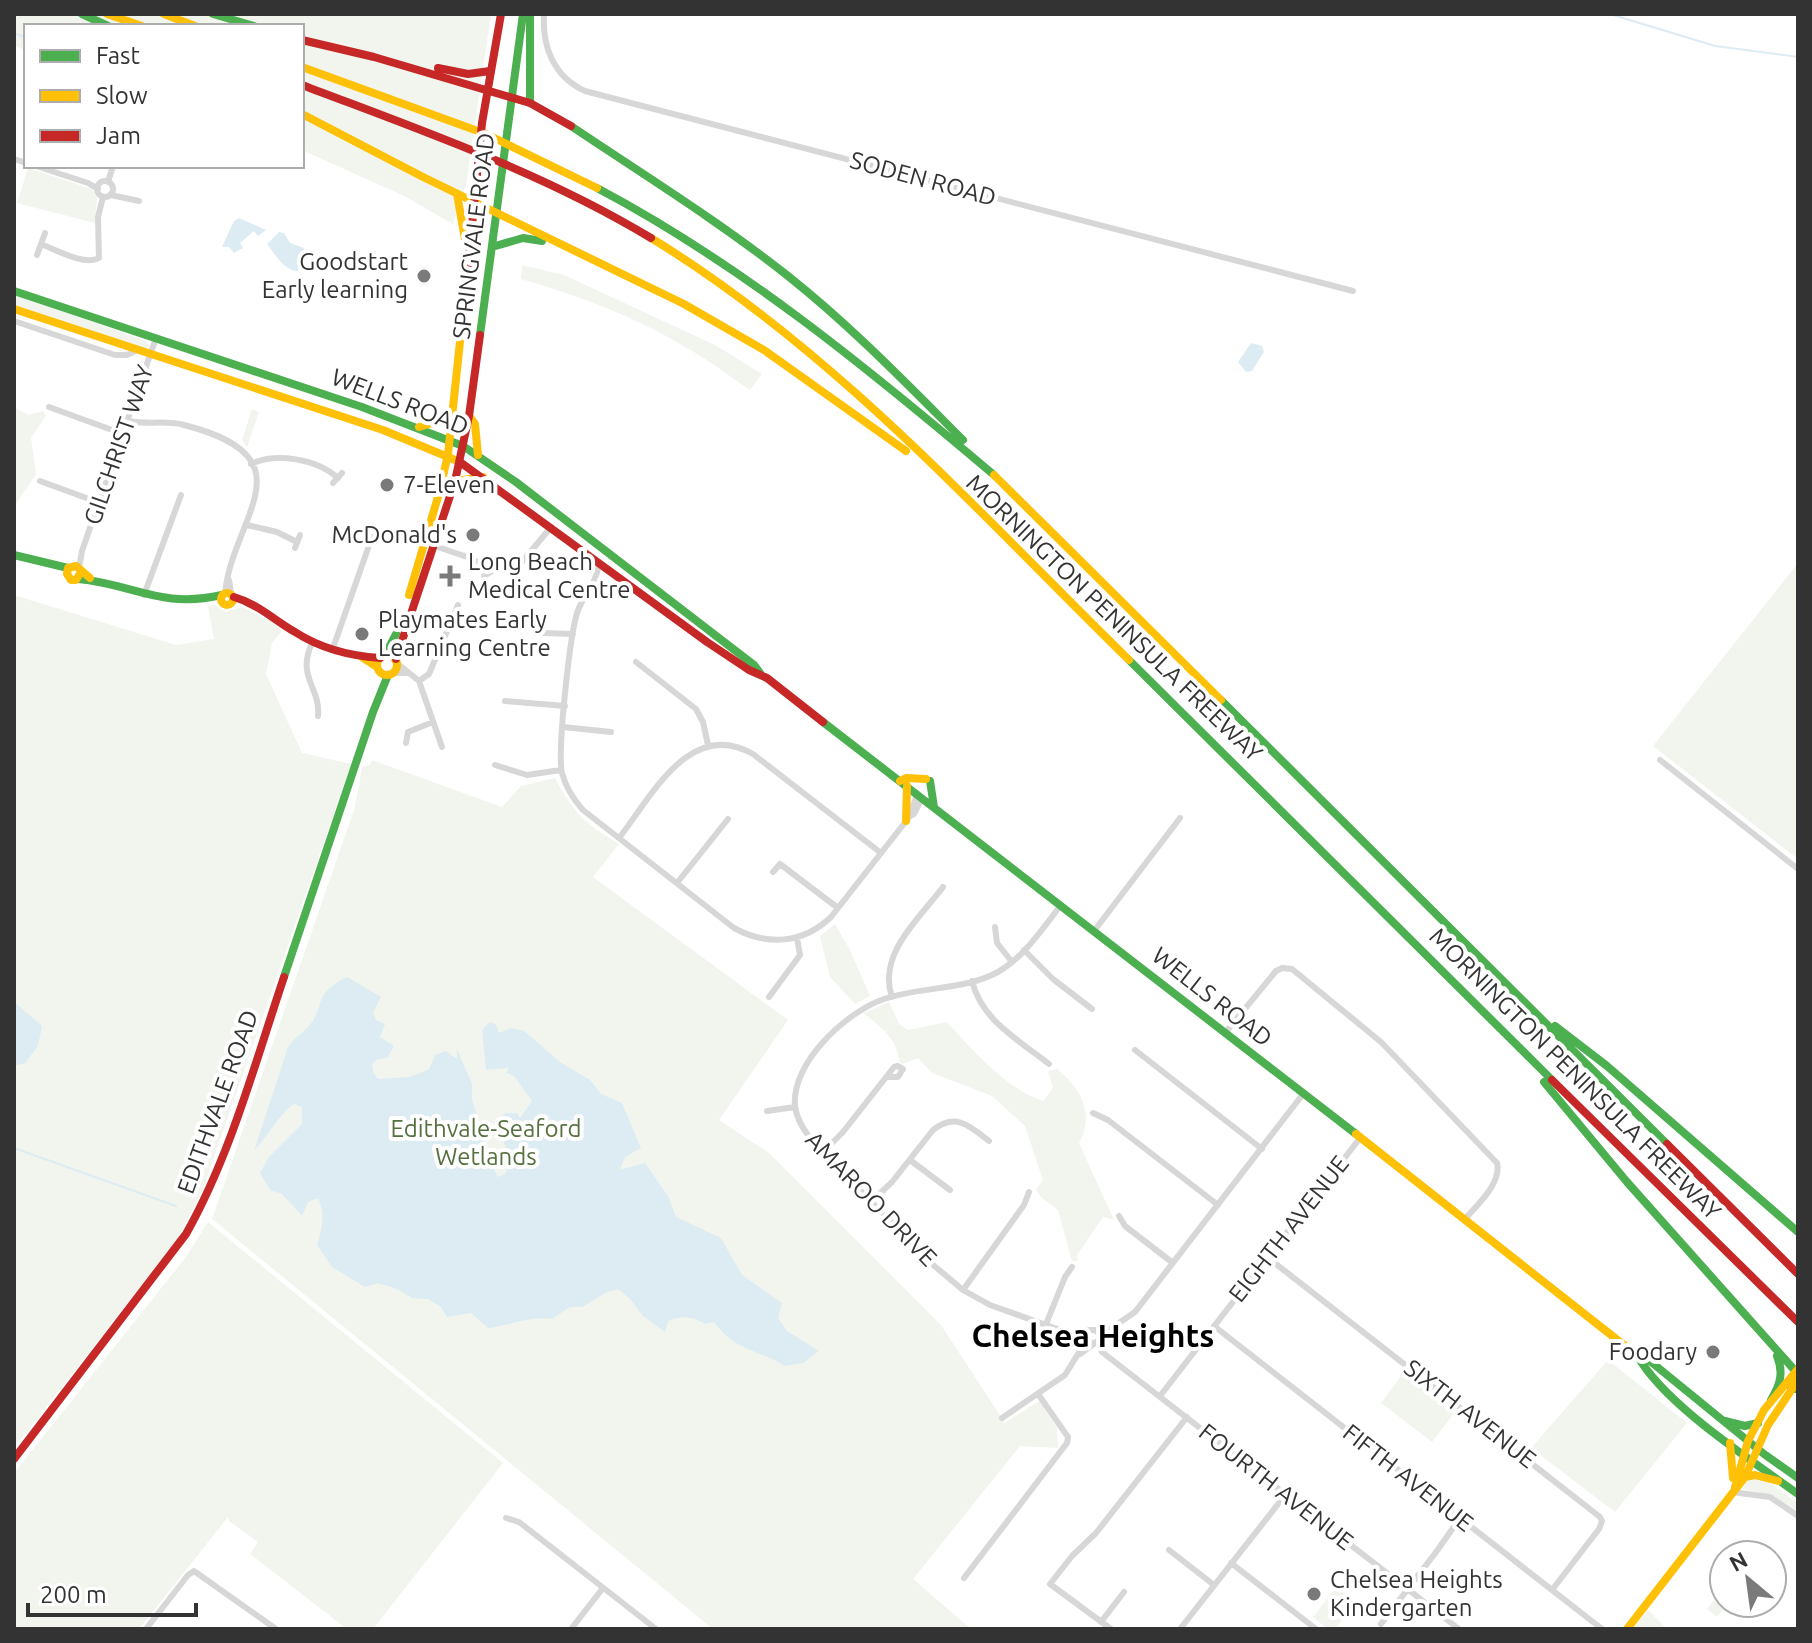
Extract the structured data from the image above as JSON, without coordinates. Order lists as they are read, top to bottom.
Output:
{
  "streets": {
    "main road": [
      "SPRINGVALE ROAD",
      "WELLS ROAD",
      "MORNINGTON PENINSULA FREEWAY",
      "EDITHVALE ROAD"
    ],
    "street": [
      "SODEN ROAD",
      "GILCHRIST WAY",
      "AMAROO DRIVE",
      "EIGHTH AVENUE",
      "SIXTH AVENUE",
      "FIFTH AVENUE",
      "FOURTH AVENUE"
    ]
  },
  "crossings": [
    ["SPRINGVALE ROAD", "WELLS ROAD"],
    ["SPRINGVALE ROAD", "EDITHVALE ROAD"],
    ["WELLS ROAD", "GILCHRIST WAY"],
    ["WELLS ROAD", "EDITHVALE ROAD"],
    ["WELLS ROAD", "AMAROO DRIVE"],
    ["WELLS ROAD", "EIGHTH AVENUE"],
    ["AMAROO DRIVE", "FOURTH AVENUE"],
    ["EIGHTH AVENUE", "SIXTH AVENUE"],
    ["EIGHTH AVENUE", "FIFTH AVENUE"],
    ["EIGHTH AVENUE", "FOURTH AVENUE"],
    ["SIXTH AVENUE", "FIFTH AVENUE"]
  ],
  "districts": ["Chelsea Heights"],
  "parks": ["Edithvale-Seaford Wetlands"],
  "places": {
    "other": [
      "Goodstart Early learning",
      "7-Eleven",
      "McDonald's",
      "Playmates Early Learning Centre",
      "Foodary",
      "Chelsea Heights Kindergarten"
    ],
    "health": ["Long Beach Medical Centre"]
  },
  "legend": ["Fast", "Slow", "Jam"],
  "scale_bar": "200 m",
  "north": "top left"
}
